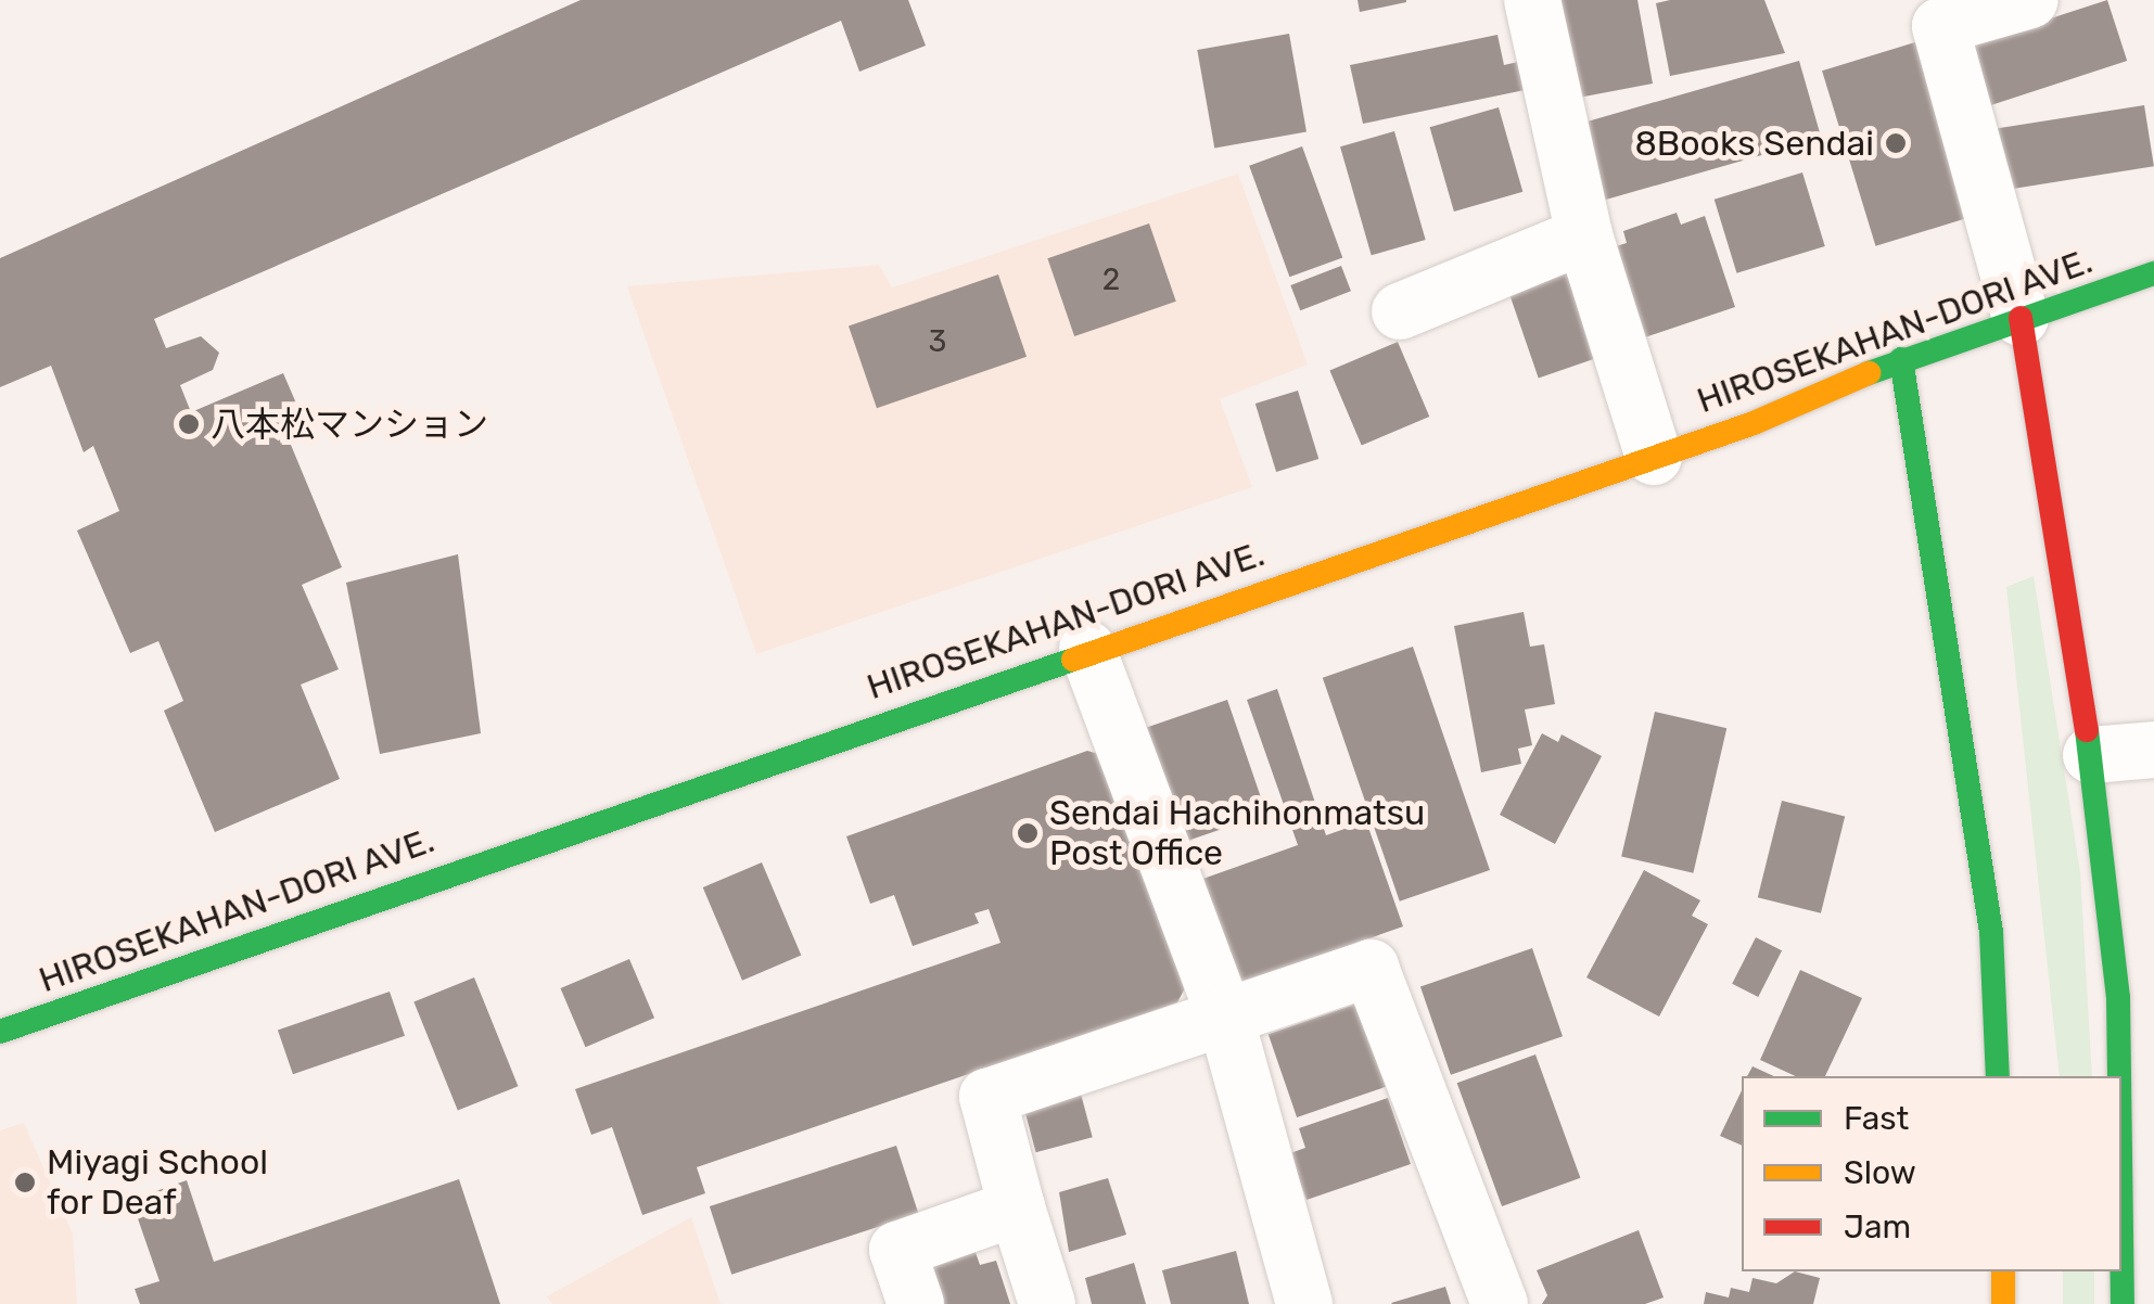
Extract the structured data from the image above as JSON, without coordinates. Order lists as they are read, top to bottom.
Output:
{
  "streets": {
    "street": ["HIROSEKAHAN-DORI AVE."]
  },
  "places": [
    "8Books Sendai",
    "八本松マンション",
    "Sendai Hachihonmatsu Post Office",
    "Miyagi School for Deaf"
  ],
  "house_numbers": ["2", "3"],
  "legend": ["Fast", "Slow", "Jam"]
}
